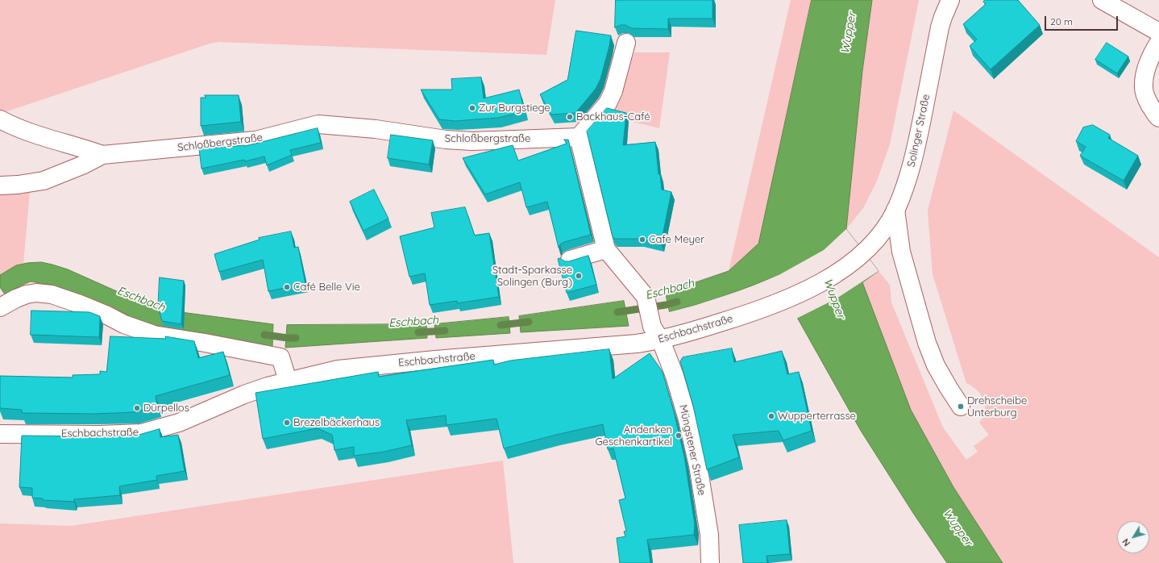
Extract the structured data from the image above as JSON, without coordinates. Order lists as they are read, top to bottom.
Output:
{
  "streets": {
    "main road": [
      "Solinger Straße",
      "Schloßbergstraße",
      "Eschbachstraße",
      "Müngstener Straße"
    ]
  },
  "crossings": [
    ["Solinger Straße", "Eschbachstraße"],
    ["Eschbachstraße", "Müngstener Straße"]
  ],
  "water": ["Wupper", "Eschbach"],
  "places": [
    "Zur Burgstiege",
    "Backhaus-Café",
    "Cafe Meyer",
    "Stadt-Sparkasse Solingen (Burg)",
    "Café Belle Vie",
    "Drehscheibe Unterburg",
    "Dürpellos",
    "Wupperterrasse",
    "Brezelbäckerhaus",
    "Andenken Geschenkartikel"
  ],
  "scale_bar": "20 m",
  "north": "bottom left"
}
